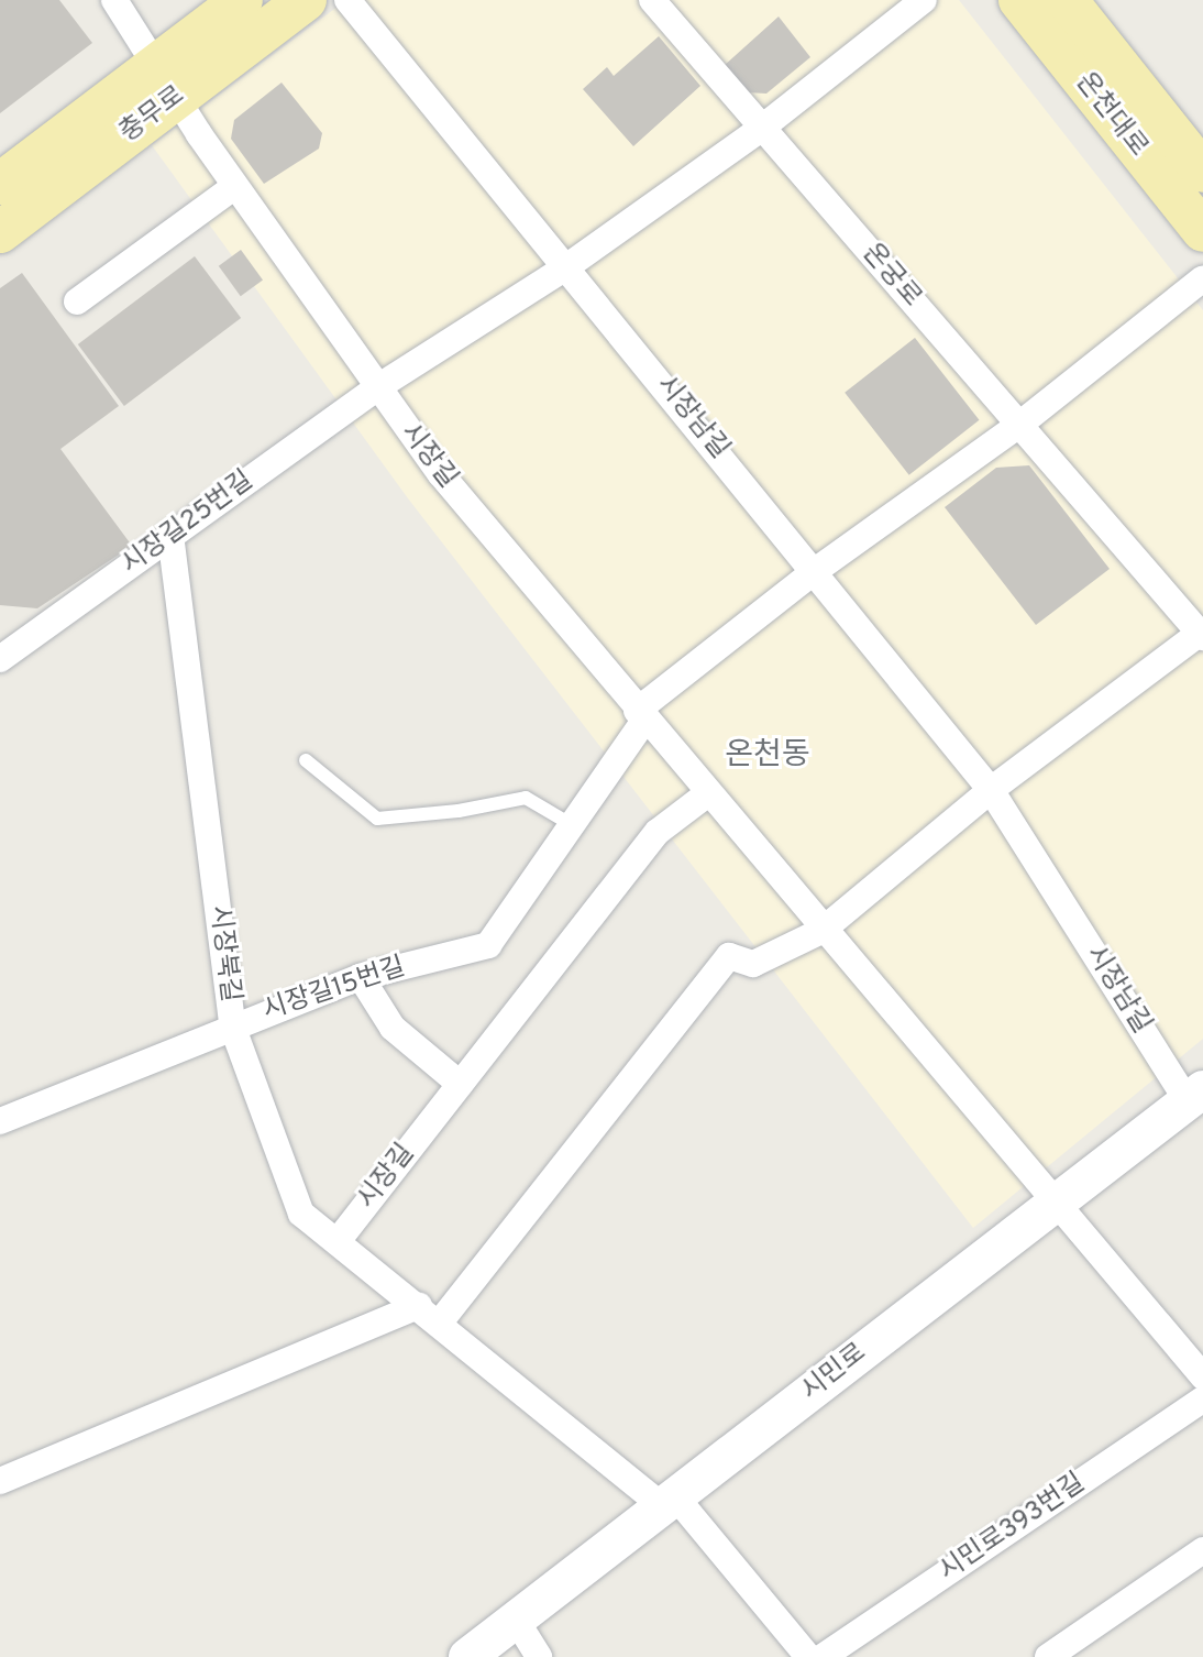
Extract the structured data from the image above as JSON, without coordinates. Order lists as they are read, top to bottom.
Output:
{
  "streets": {
    "main road": ["충무로", "온천대로", "시민로"],
    "street": [
      "온궁로",
      "시장남길",
      "시장길",
      "시장길25번길",
      "시장북길",
      "시장길15번길",
      "시민로393번길"
    ]
  },
  "crossings": [
    ["충무로", "시장길"],
    ["온궁로", "시장남길"],
    ["시장남길", "시민로"],
    ["시장길", "시장길25번길"],
    ["시장길", "시장북길"],
    ["시장길", "시장길15번길"],
    ["시장길", "시민로"],
    ["시장길25번길", "시장북길"],
    ["시장북길", "시장길15번길"],
    ["시장북길", "시민로"]
  ],
  "districts": ["온천동"]
}
